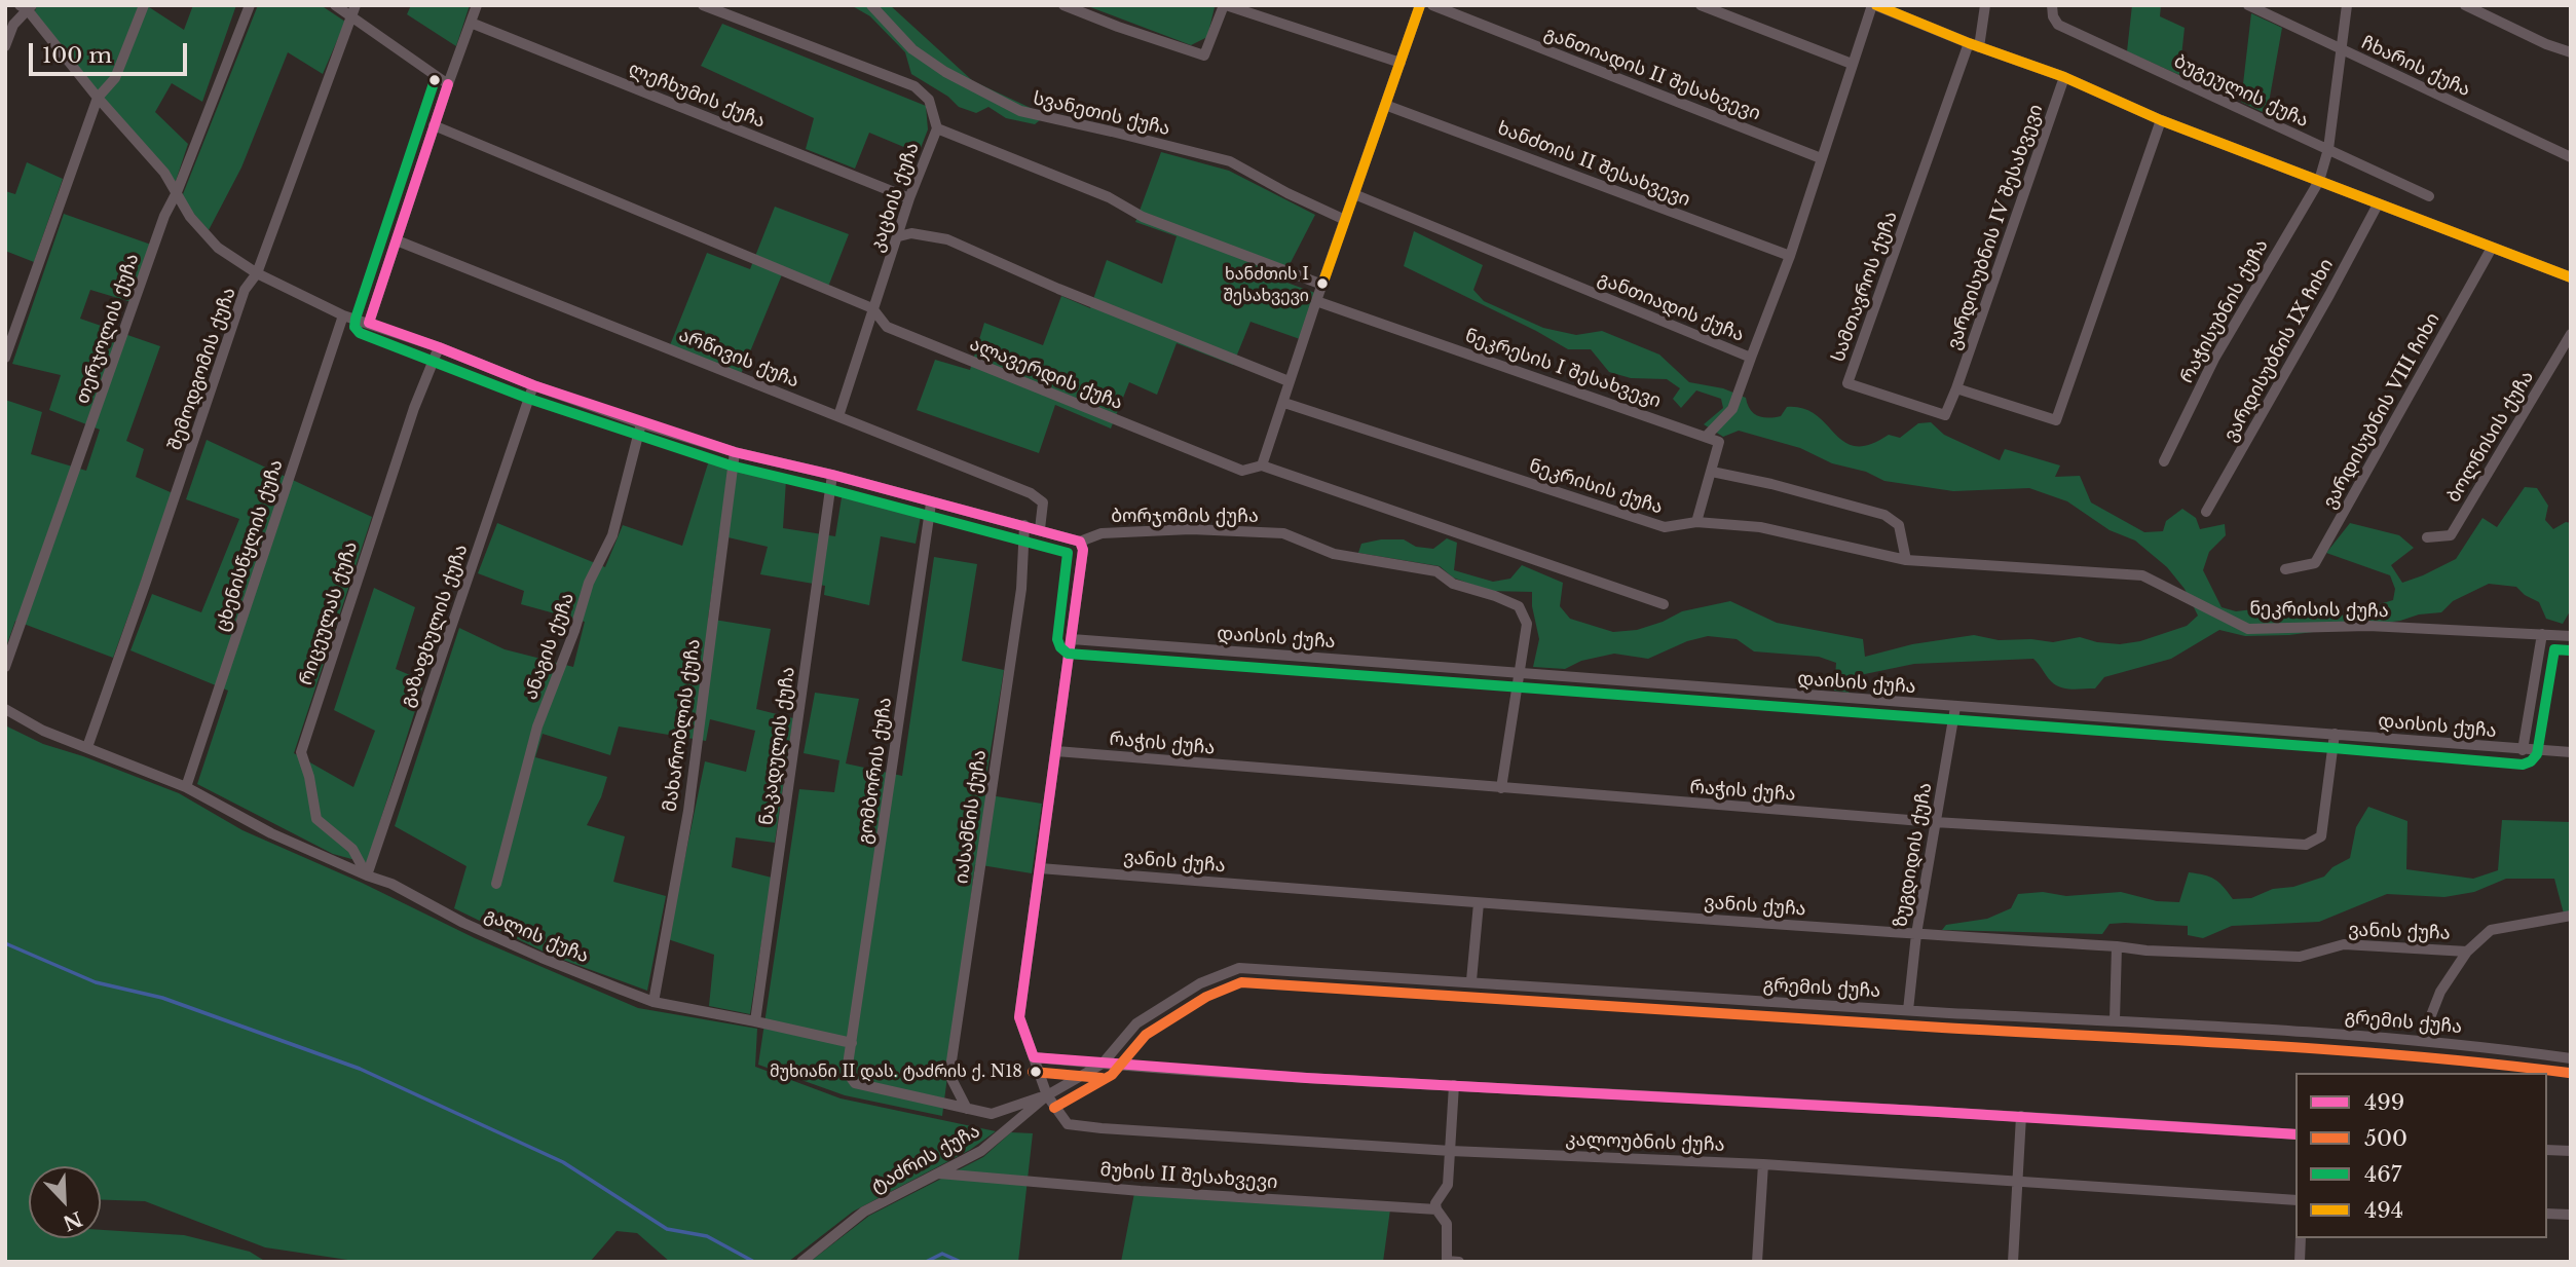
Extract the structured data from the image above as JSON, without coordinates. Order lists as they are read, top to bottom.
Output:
{
  "streets": {
    "street": [
      "ჩხარის ქუჩა",
      "განთიადის II შესახვევი",
      "ბუგეულის ქუჩა",
      "ლეჩხუმის ქუჩა",
      "სვანეთის ქუჩა",
      "ხანძთის II შესახვევი",
      "კაცხის ქუჩა",
      "ვარდისუბნის IV შესახვევი",
      "სამთავროს ქუჩა",
      "განთიადის ქუჩა",
      "რაჭისუბნის ქუჩა",
      "თერჯოლის ქუჩა",
      "ვარდისუბნის IX ჩიხი",
      "არწივის ქუჩა",
      "შემოდგომის ქუჩა",
      "ნეკრესის I შესახვევი",
      "ალავერდის ქუჩა",
      "ვარდისუბნის VIII ჩიხი",
      "ბოლნისის ქუჩა",
      "ნეკრისის ქუჩა",
      "ბორჯომის ქუჩა",
      "ცხენისწყლის ქუჩა",
      "რიცეულას ქუჩა",
      "გაზაფხულის ქუჩა",
      "დაისის ქუჩა",
      "ანაგის ქუჩა",
      "მახარობლის ქუჩა",
      "რაჭის ქუჩა",
      "ნაკადულის ქუჩა",
      "გომბორის ქუჩა",
      "იასამნის ქუჩა",
      "ზუგდიდის ქუჩა",
      "ვანის ქუჩა",
      "გალის ქუჩა",
      "გრემის ქუჩა",
      "კალოუბნის ქუჩა",
      "ტაძრის ქუჩა",
      "მუხის II შესახვევი"
    ]
  },
  "crossings": [
    ["ჩხარის ქუჩა", "რაჭისუბნის ქუჩა"],
    ["განთიადის II შესახვევი", "განთიადის ქუჩა"],
    ["ბუგეულის ქუჩა", "რაჭისუბნის ქუჩა"],
    ["ლეჩხუმის ქუჩა", "კაცხის ქუჩა"],
    ["ხანძთის II შესახვევი", "განთიადის ქუჩა"],
    ["კაცხის ქუჩა", "არწივის ქუჩა"],
    ["კაცხის ქუჩა", "ალავერდის ქუჩა"],
    ["ვარდისუბნის IV შესახვევი", "სამთავროს ქუჩა"],
    ["შემოდგომის ქუჩა", "გალის ქუჩა"],
    ["ბორჯომის ქუჩა", "დაისის ქუჩა"],
    ["ბორჯომის ქუჩა", "რაჭის ქუჩა"],
    ["ცხენისწყლის ქუჩა", "გალის ქუჩა"],
    ["რიცეულას ქუჩა", "გაზაფხულის ქუჩა"],
    ["რიცეულას ქუჩა", "გალის ქუჩა"],
    ["გაზაფხულის ქუჩა", "გალის ქუჩა"],
    ["დაისის ქუჩა", "რაჭის ქუჩა"],
    ["დაისის ქუჩა", "ზუგდიდის ქუჩა"],
    ["მახარობლის ქუჩა", "გალის ქუჩა"],
    ["რაჭის ქუჩა", "ზუგდიდის ქუჩა"],
    ["ნაკადულის ქუჩა", "გალის ქუჩა"],
    ["გომბორის ქუჩა", "გალის ქუჩა"],
    ["ზუგდიდის ქუჩა", "ვანის ქუჩა"],
    ["ზუგდიდის ქუჩა", "გრემის ქუჩა"],
    ["გრემის ქუჩა", "ტაძრის ქუჩა"],
    ["კალოუბნის ქუჩა", "ტაძრის ქუჩა"],
    ["ტაძრის ქუჩა", "მუხის II შესახვევი"]
  ],
  "places": ["ხანძთის I შესახვევი", "მუხიანი II დას. ტაძრის ქ. N18"],
  "lines": [
    "transit line 494",
    "transit line 467",
    "transit line 499",
    "transit line 500"
  ],
  "legend": [
    "499",
    "500",
    "467",
    "494"
  ],
  "scale_bar": "100 m",
  "north": "bottom right"
}
